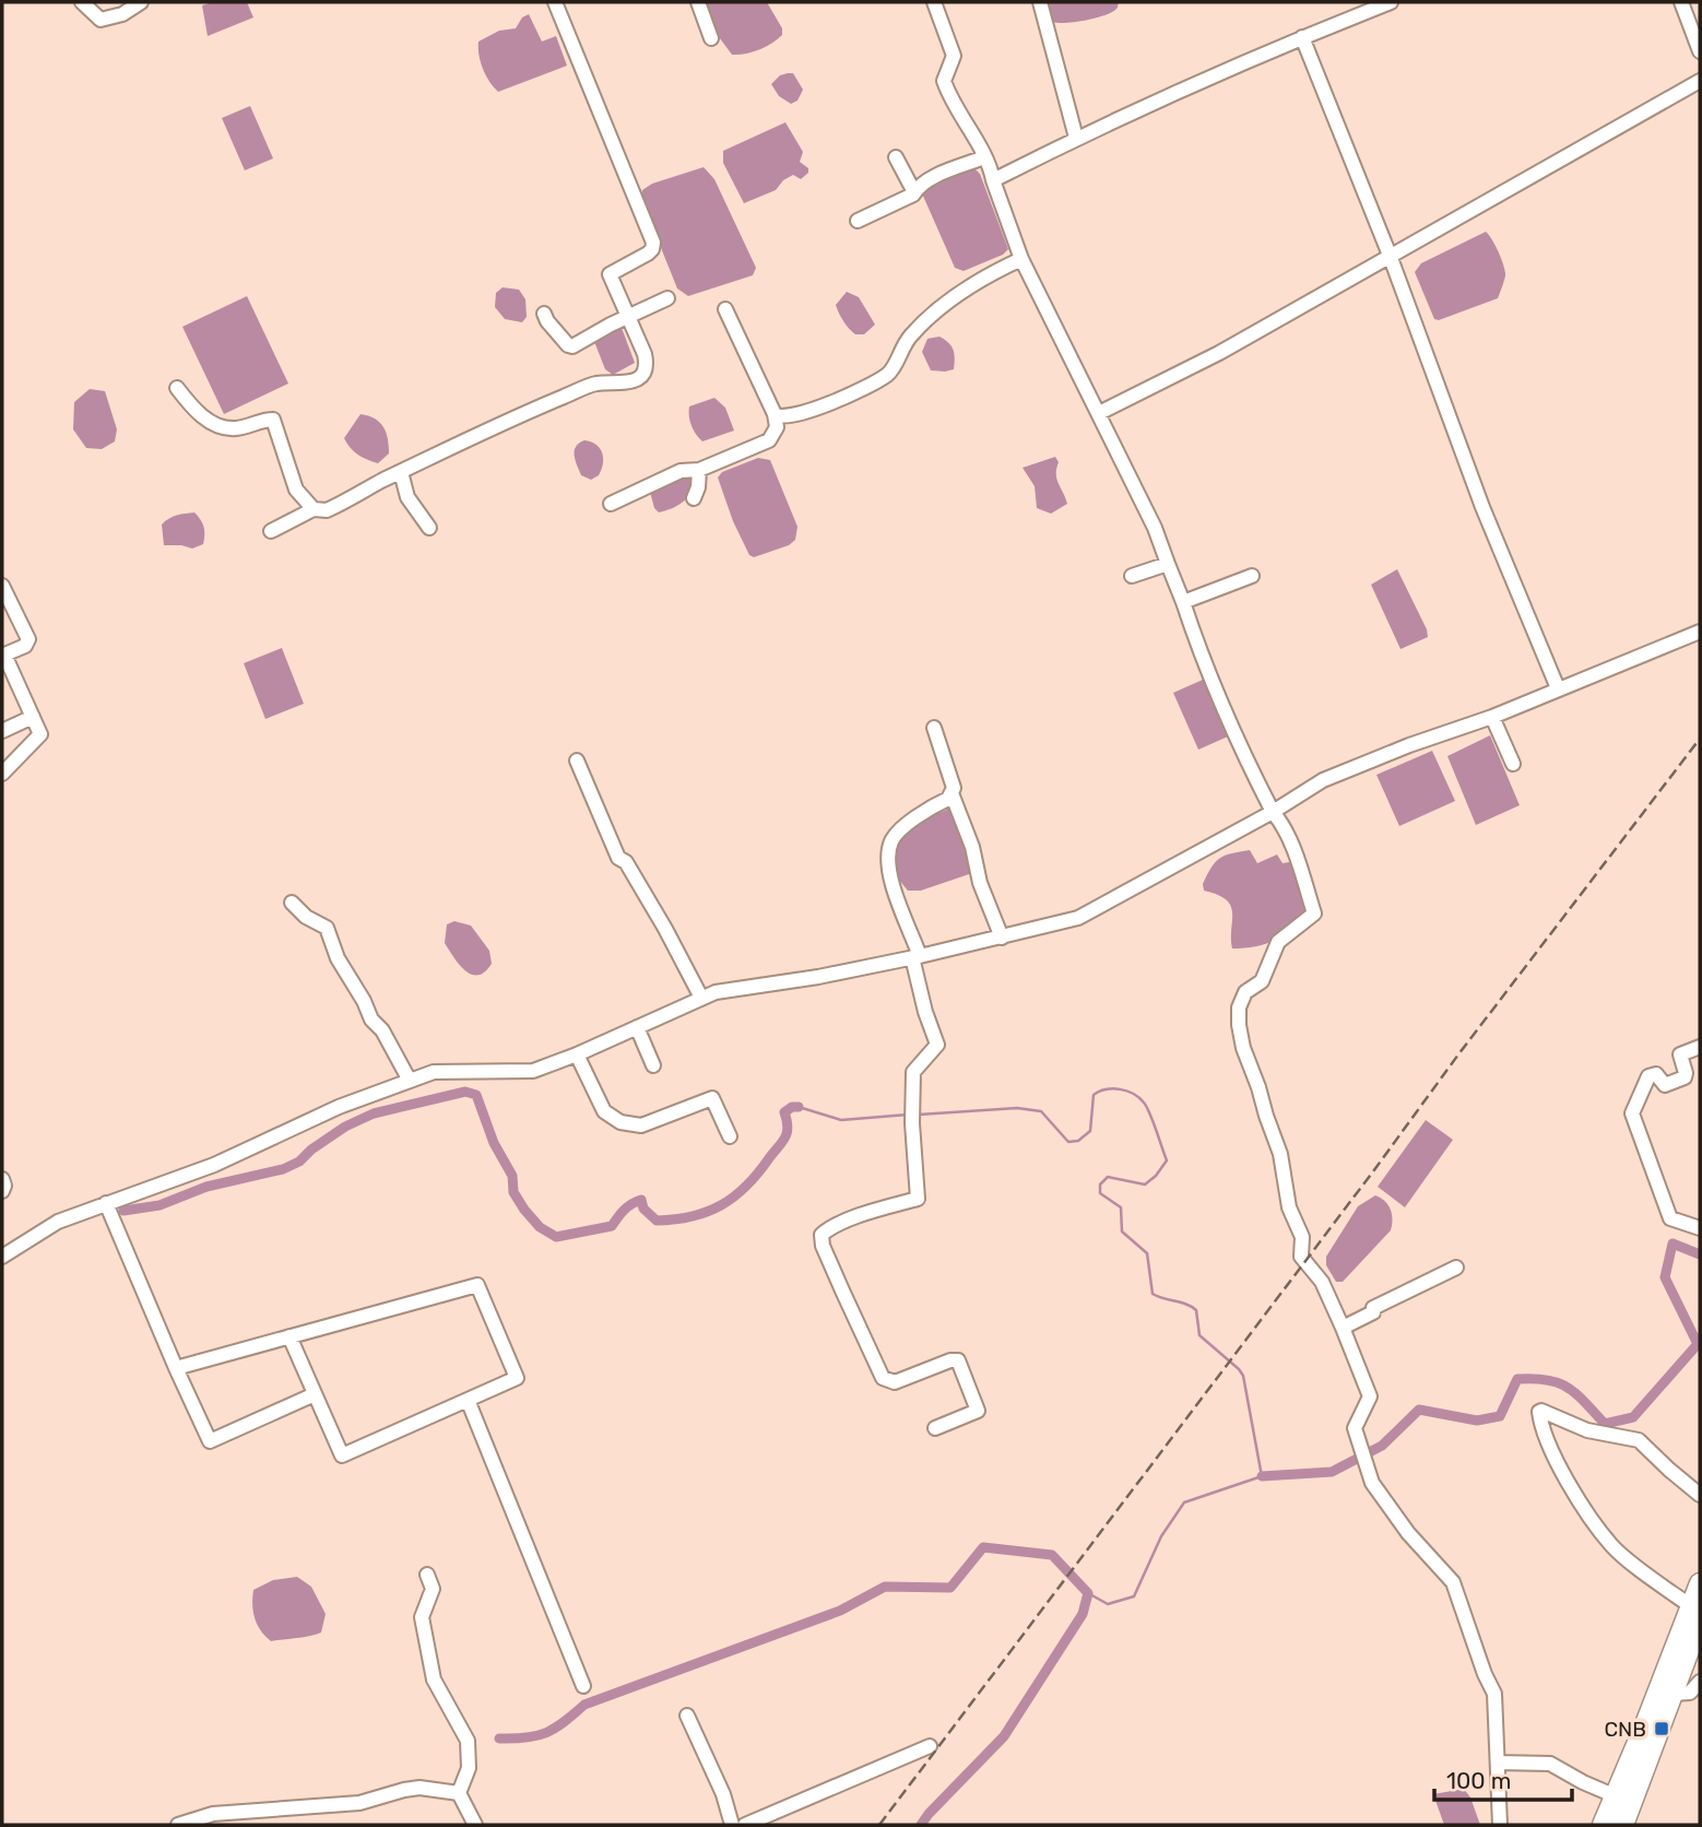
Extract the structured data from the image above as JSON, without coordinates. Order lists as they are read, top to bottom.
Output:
{
  "places": {
    "transit": ["CNB"]
  },
  "scale_bar": "100 m"
}
